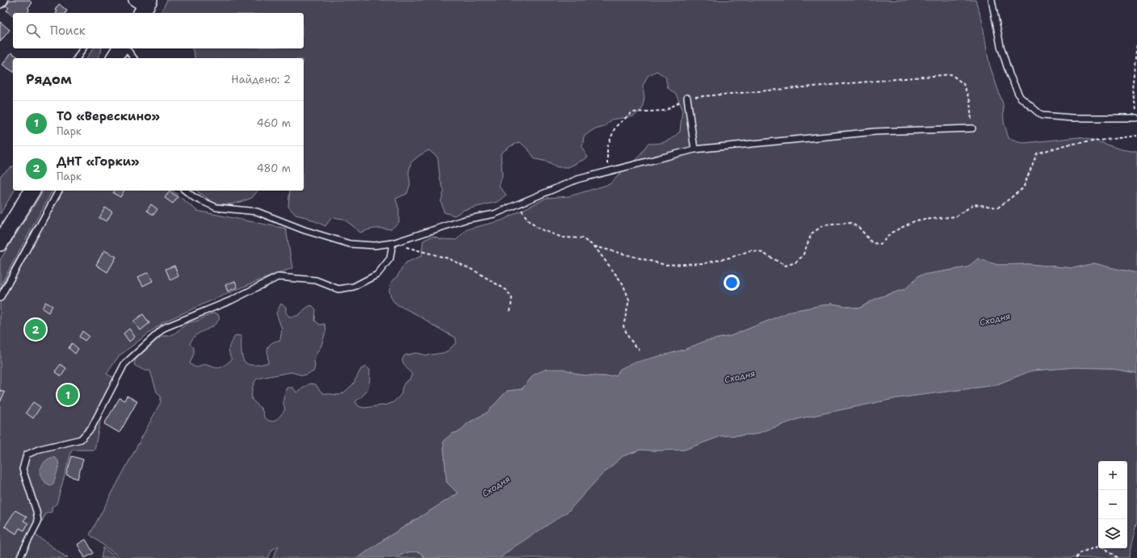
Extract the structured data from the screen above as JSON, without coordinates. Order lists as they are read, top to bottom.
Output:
{
  "water": ["Сходня"],
  "page": {
    "search": "Поиск",
    "heading": ["Рядом", "Найдено: 2"],
    "list": [
      {
        "mark": "1",
        "name": "ТО «Верескино»",
        "note": "Парк",
        "value": "460 m"
      },
      {
        "mark": "2",
        "name": "ДНТ «Горки»",
        "note": "Парк",
        "value": "480 m"
      }
    ],
    "pins": ["2", "1"],
    "map_buttons": ["+", "−"]
  }
}
